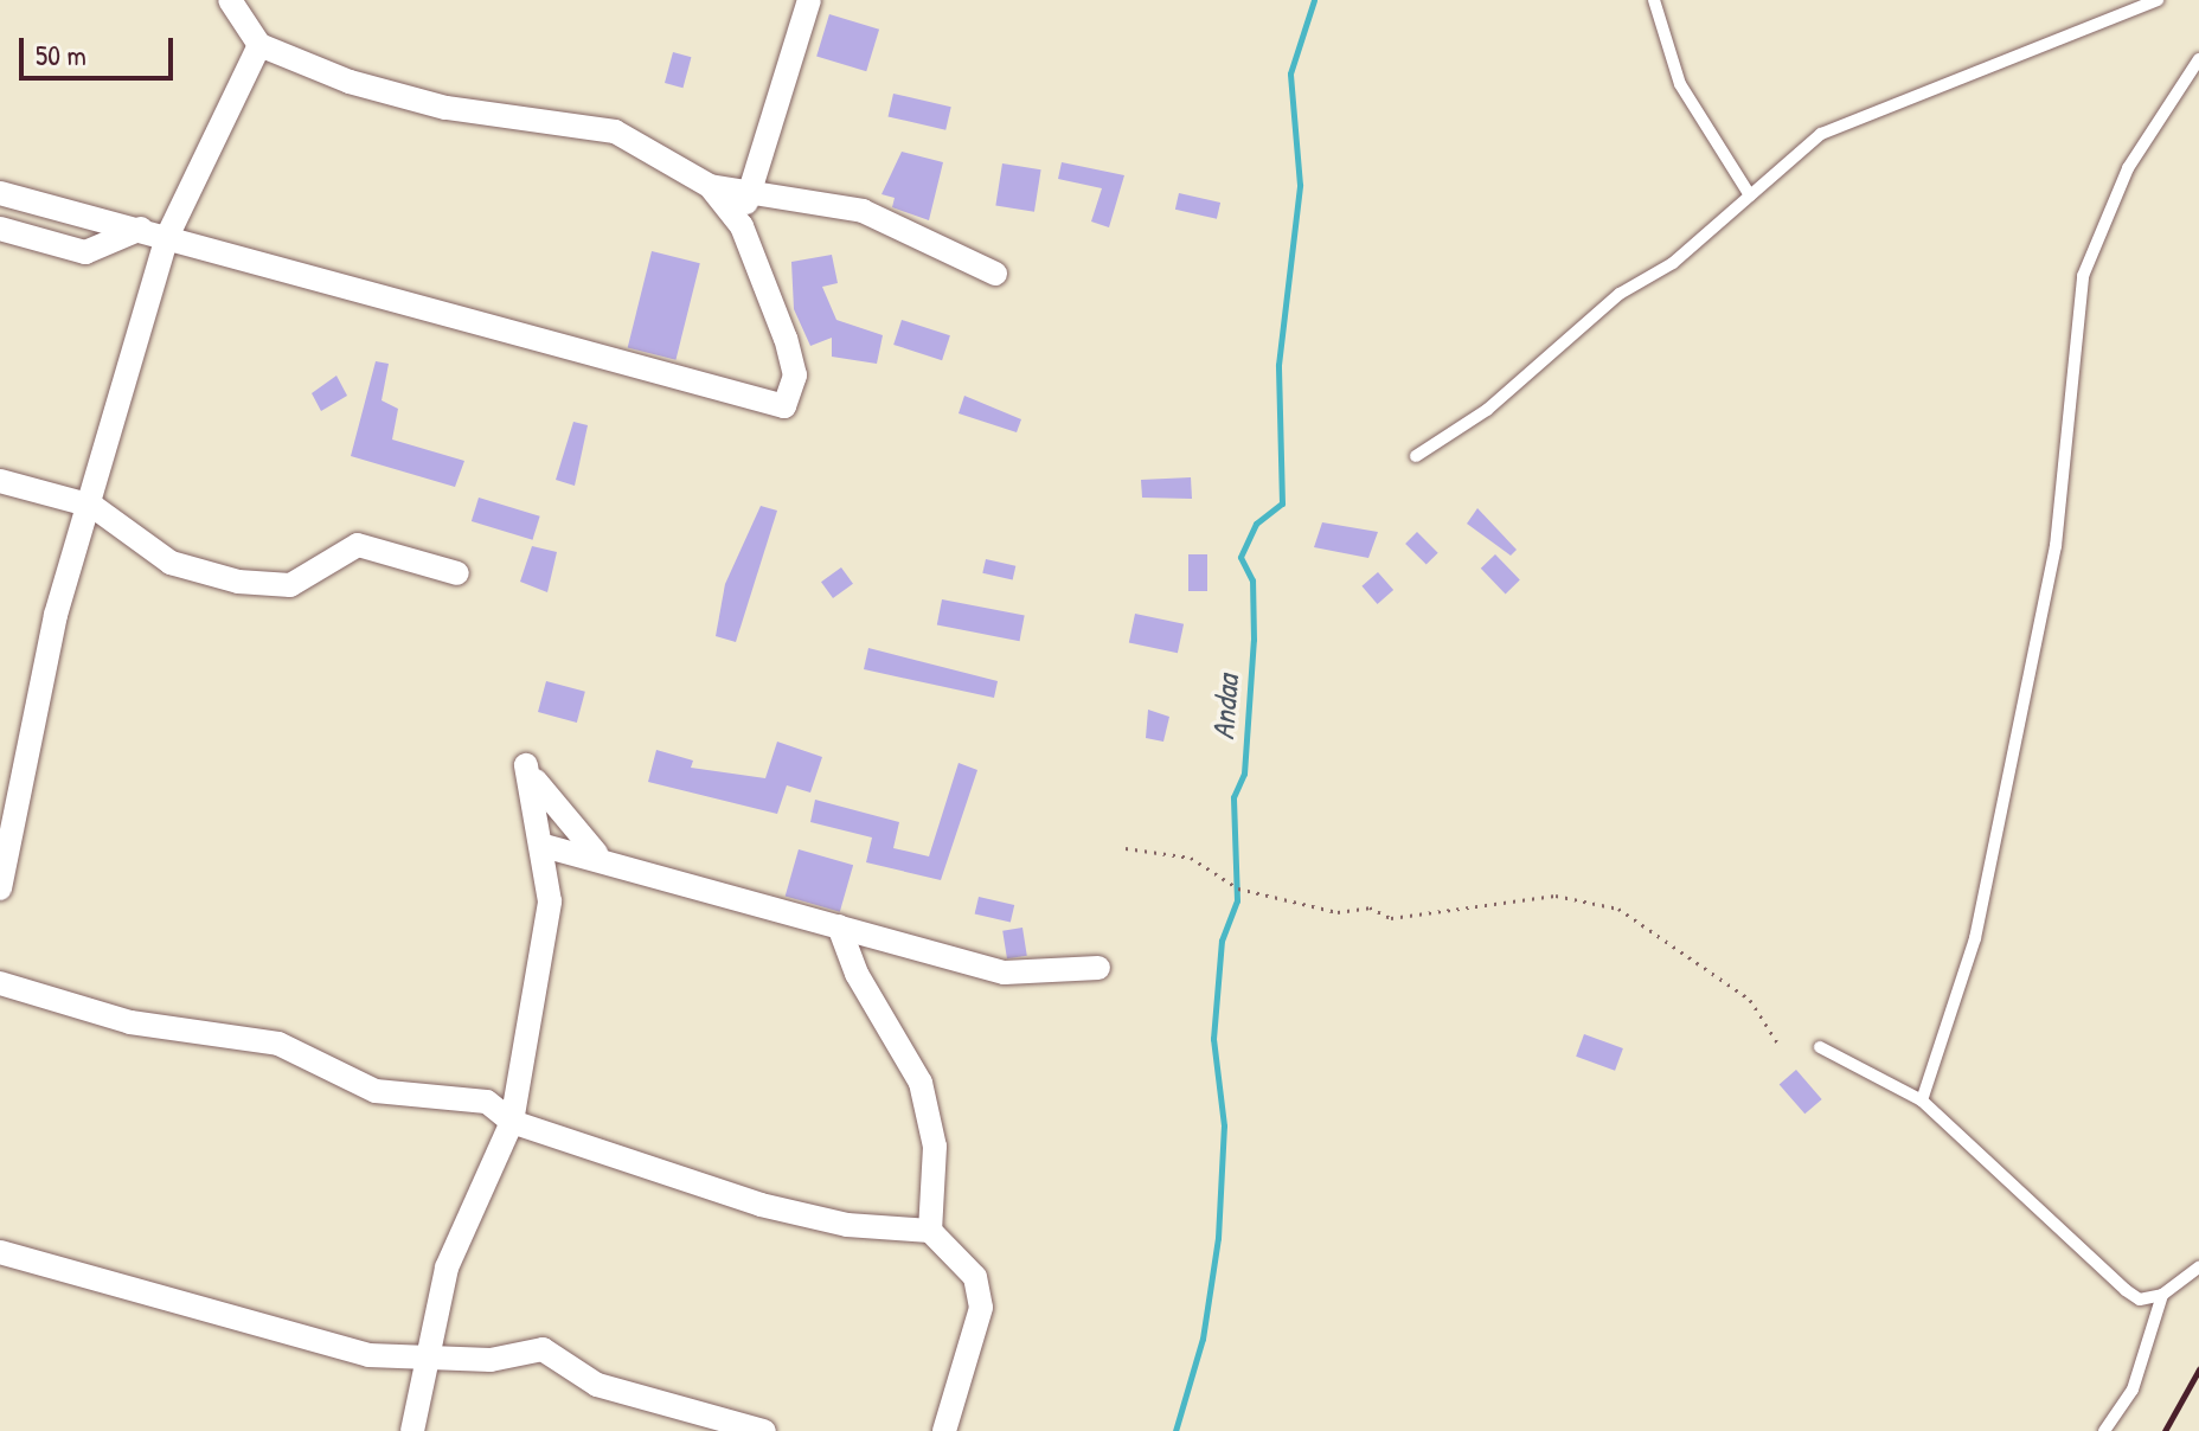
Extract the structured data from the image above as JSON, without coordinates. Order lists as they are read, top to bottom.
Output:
{
  "water": ["Andaa"],
  "scale_bar": "50 m"
}
